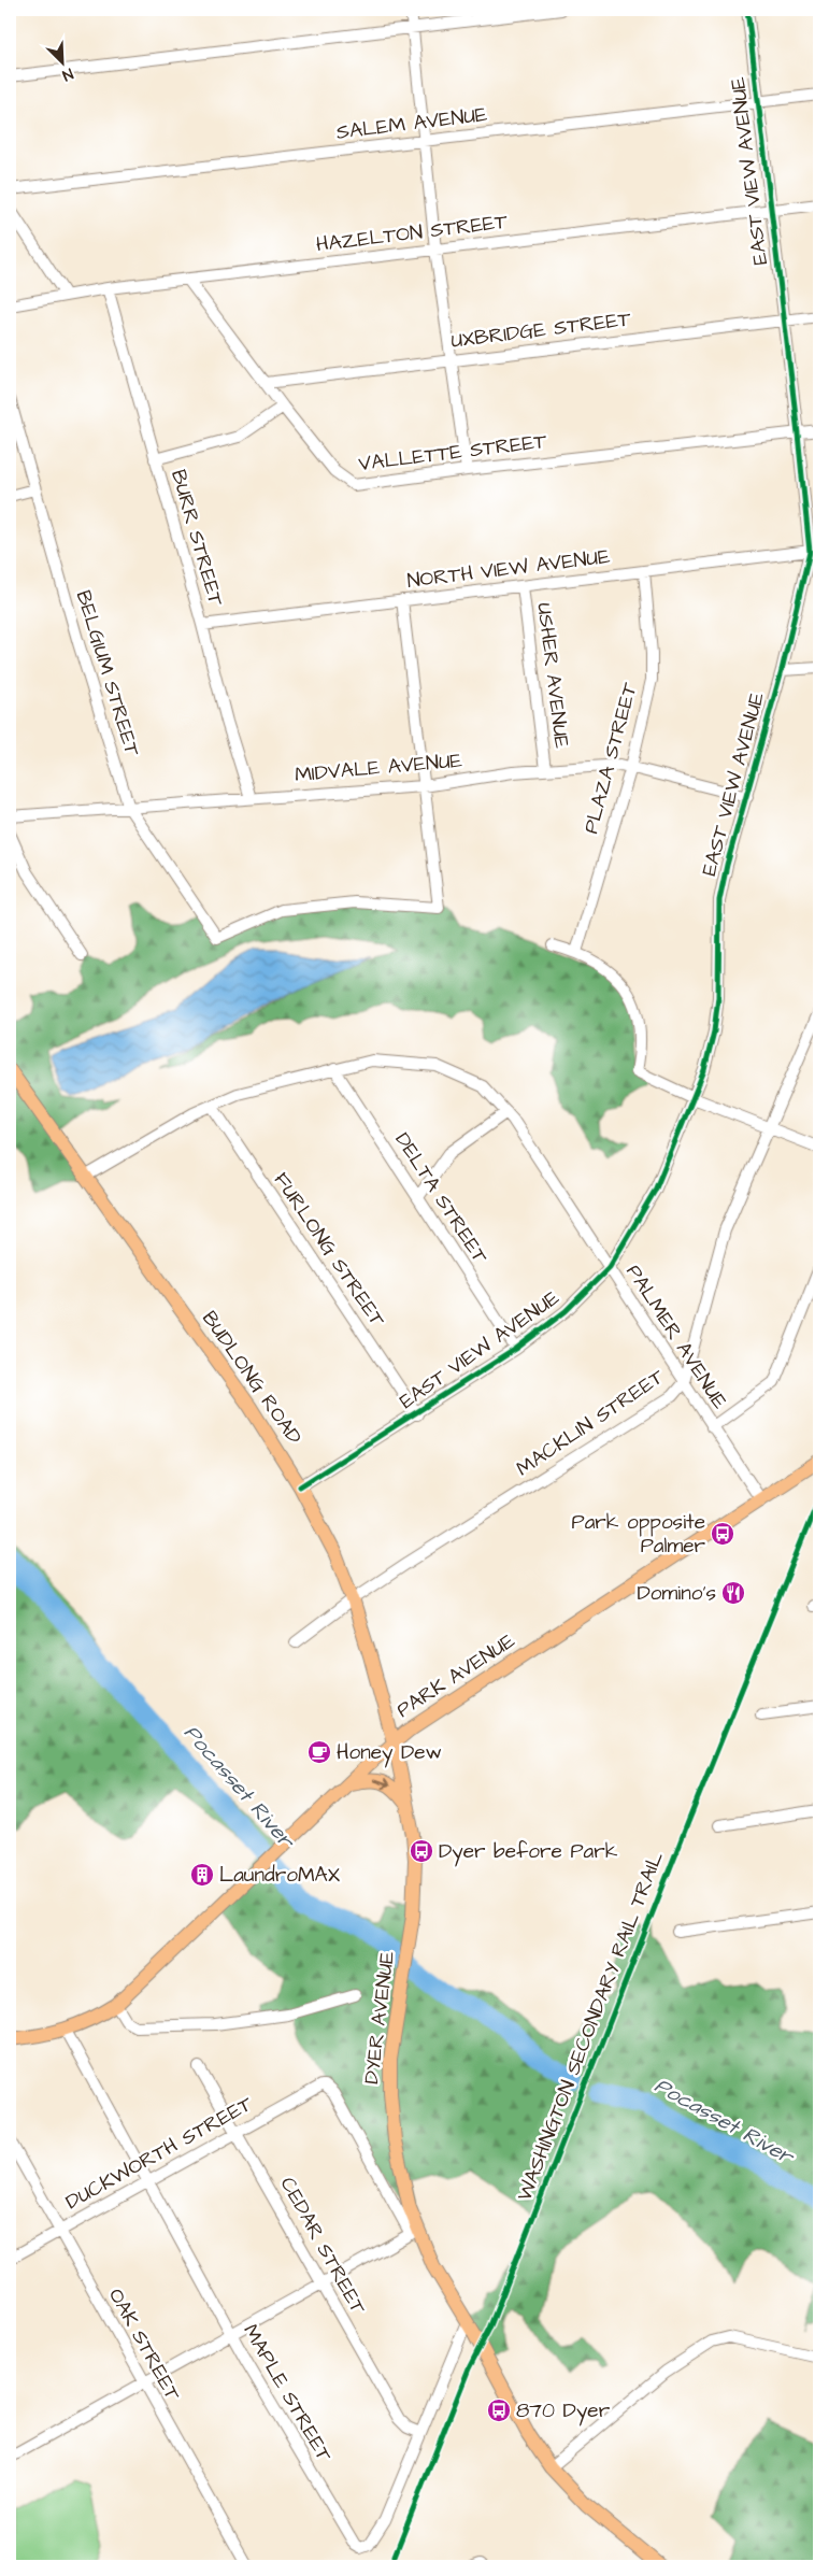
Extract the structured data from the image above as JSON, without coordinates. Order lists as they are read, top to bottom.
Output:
{
  "streets": {
    "main road": ["BUDLONG ROAD", "PARK AVENUE", "DYER AVENUE"],
    "street": [
      "SALEM AVENUE",
      "EAST VIEW AVENUE",
      "HAZELTON STREET",
      "UXBRIDGE STREET",
      "VALLETTE STREET",
      "BURR STREET",
      "NORTH VIEW AVENUE",
      "BELGIUM STREET",
      "USHER AVENUE",
      "PLAZA STREET",
      "MIDVALE AVENUE",
      "DELTA STREET",
      "FURLONG STREET",
      "PALMER AVENUE",
      "MACKLIN STREET",
      "DUCKWORTH STREET",
      "CEDAR STREET",
      "OAK STREET",
      "MAPLE STREET"
    ],
    "cycle path": ["WASHINGTON SECONDARY RAIL TRAIL"]
  },
  "crossings": [
    ["SALEM AVENUE", "EAST VIEW AVENUE"],
    ["EAST VIEW AVENUE", "HAZELTON STREET"],
    ["EAST VIEW AVENUE", "UXBRIDGE STREET"],
    ["EAST VIEW AVENUE", "VALLETTE STREET"],
    ["EAST VIEW AVENUE", "NORTH VIEW AVENUE"],
    ["EAST VIEW AVENUE", "MIDVALE AVENUE"],
    ["EAST VIEW AVENUE", "DELTA STREET"],
    ["EAST VIEW AVENUE", "FURLONG STREET"],
    ["EAST VIEW AVENUE", "PALMER AVENUE"],
    ["EAST VIEW AVENUE", "BUDLONG ROAD"],
    ["HAZELTON STREET", "VALLETTE STREET"],
    ["HAZELTON STREET", "BURR STREET"],
    ["UXBRIDGE STREET", "VALLETTE STREET"],
    ["BURR STREET", "NORTH VIEW AVENUE"],
    ["BURR STREET", "MIDVALE AVENUE"],
    ["NORTH VIEW AVENUE", "USHER AVENUE"],
    ["NORTH VIEW AVENUE", "PLAZA STREET"],
    ["BELGIUM STREET", "MIDVALE AVENUE"],
    ["USHER AVENUE", "MIDVALE AVENUE"],
    ["PLAZA STREET", "MIDVALE AVENUE"],
    ["DELTA STREET", "PALMER AVENUE"],
    ["FURLONG STREET", "PALMER AVENUE"],
    ["PALMER AVENUE", "BUDLONG ROAD"],
    ["PALMER AVENUE", "MACKLIN STREET"],
    ["PALMER AVENUE", "PARK AVENUE"],
    ["BUDLONG ROAD", "MACKLIN STREET"],
    ["BUDLONG ROAD", "PARK AVENUE"],
    ["BUDLONG ROAD", "DYER AVENUE"],
    ["PARK AVENUE", "DYER AVENUE"],
    ["PARK AVENUE", "MAPLE STREET"],
    ["DYER AVENUE", "DUCKWORTH STREET"],
    ["DYER AVENUE", "MAPLE STREET"],
    ["DUCKWORTH STREET", "CEDAR STREET"],
    ["DUCKWORTH STREET", "OAK STREET"],
    ["DUCKWORTH STREET", "MAPLE STREET"],
    ["CEDAR STREET", "MAPLE STREET"]
  ],
  "water": ["Pocasset River"],
  "places": {
    "bus stop": ["Park opposite Palmer", "Dyer before Park", "870 Dyer"],
    "restaurant": ["Domino's"],
    "cafe": ["Honey Dew"],
    "building": ["LaundroMAX"]
  },
  "north": "bottom right"
}
